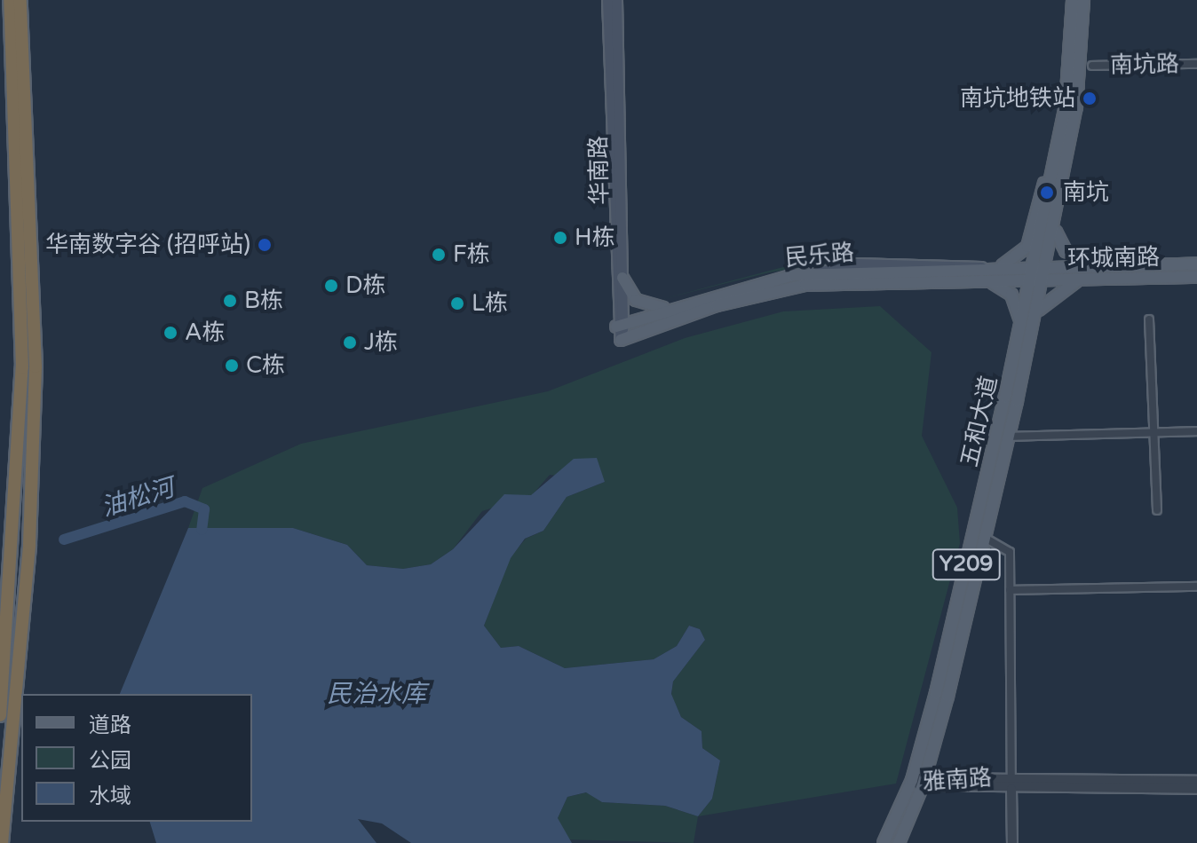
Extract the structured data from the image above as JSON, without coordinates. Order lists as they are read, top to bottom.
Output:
{
  "streets": {
    "main road": [
      "华南路",
      "民乐路",
      "环城南路",
      "五和大道",
      "Y209"
    ],
    "street": ["南坑路", "雅南路"]
  },
  "crossings": [
    ["华南路", "民乐路"],
    ["民乐路", "环城南路"],
    ["民乐路", "五和大道"],
    ["环城南路", "五和大道"],
    ["五和大道", "雅南路"]
  ],
  "water": ["油松河", "民治水库"],
  "places": [
    "南坑地铁站",
    "南坑",
    "H栋",
    "华南数字谷 (招呼站)",
    "F栋",
    "D栋",
    "B栋",
    "L栋",
    "A栋",
    "J栋",
    "C栋"
  ],
  "legend": ["道路", "公园", "水域"]
}
